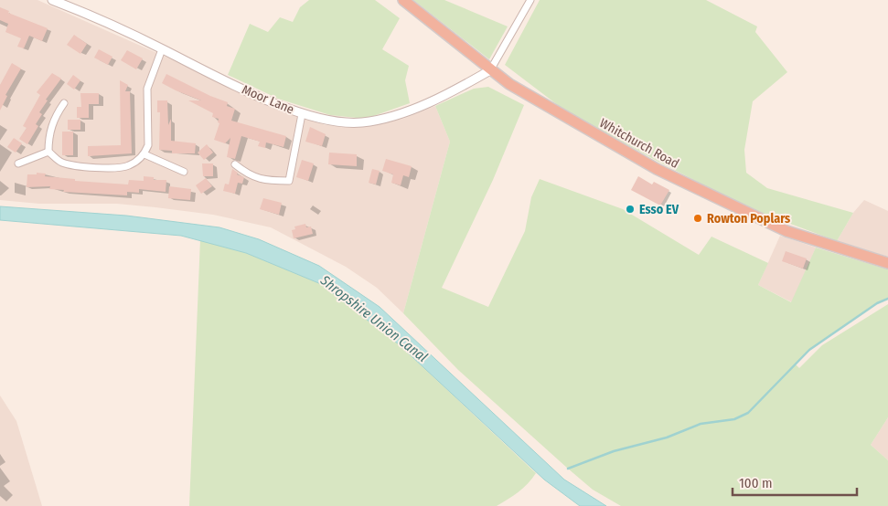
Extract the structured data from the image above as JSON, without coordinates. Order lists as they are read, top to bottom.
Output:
{
  "streets": {
    "highway": ["Whitchurch Road"],
    "street": ["Moor Lane"]
  },
  "crossings": [
    ["Moor Lane", "Whitchurch Road"]
  ],
  "water": ["Shropshire Union Canal"],
  "places": ["Esso EV", "Rowton Poplars"],
  "scale_bar": "100 m"
}
